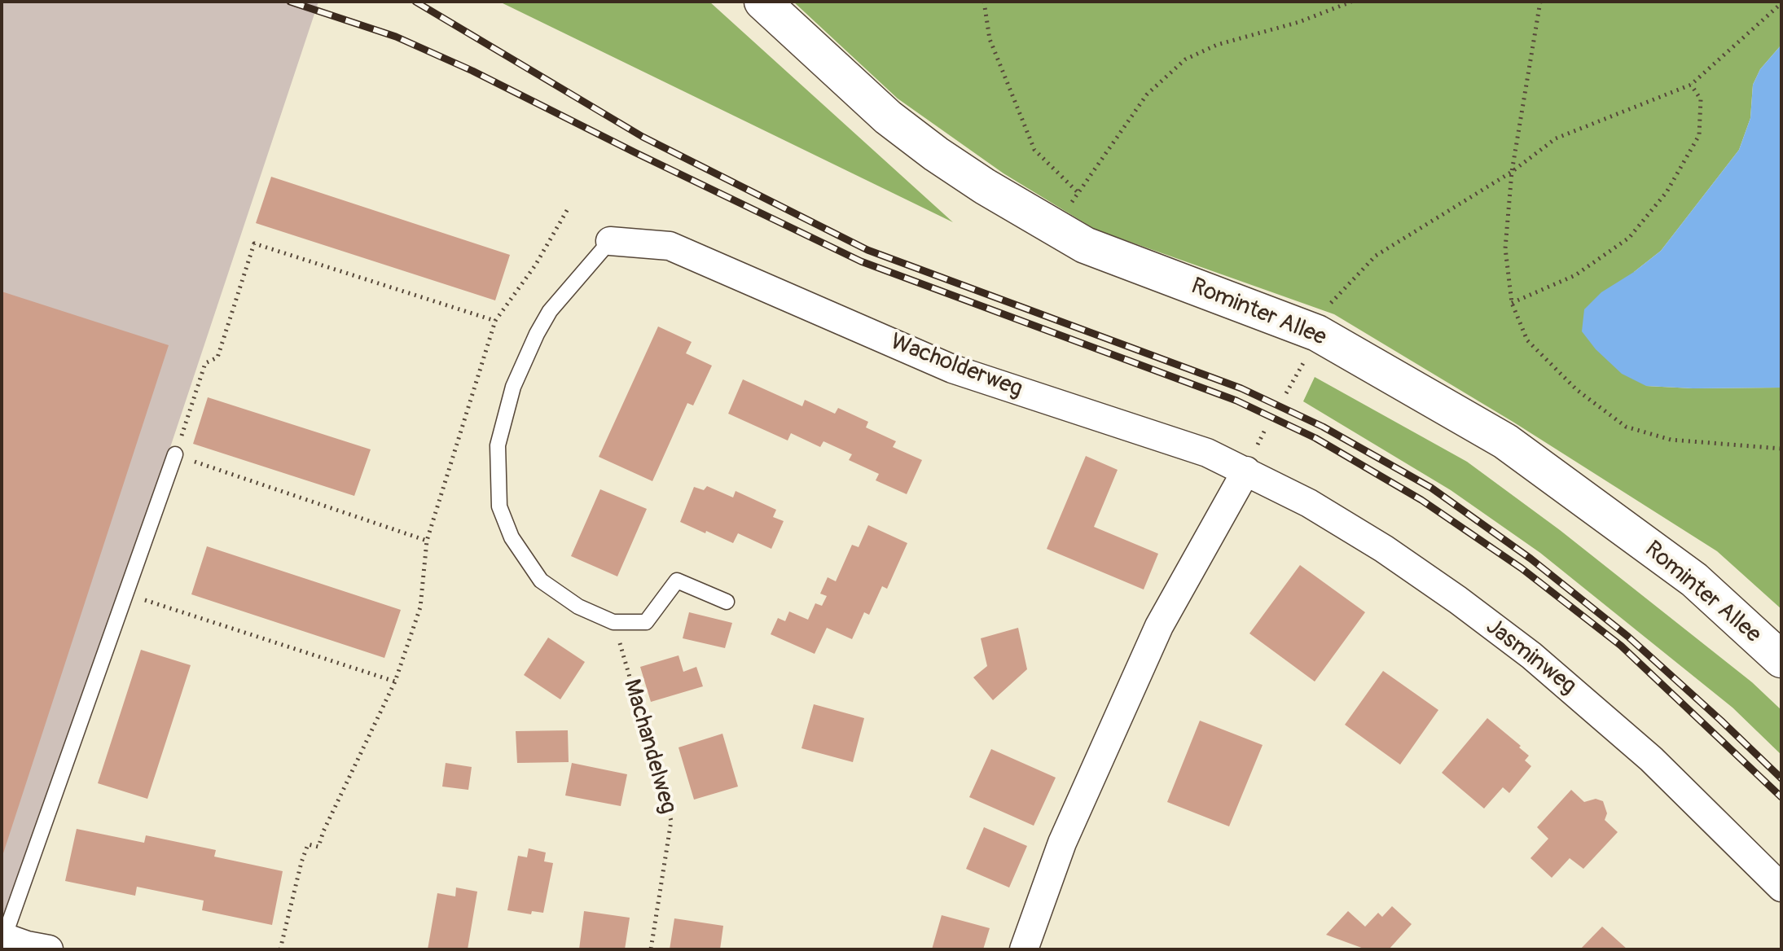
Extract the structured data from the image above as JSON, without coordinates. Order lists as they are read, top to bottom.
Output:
{
  "streets": {
    "street": ["Rominter Allee", "Wacholderweg", "Jasminweg"],
    "path": ["Machandelweg"]
  },
  "crossings": [
    ["Wacholderweg", "Jasminweg"],
    ["Wacholderweg", "Machandelweg"]
  ]
}
